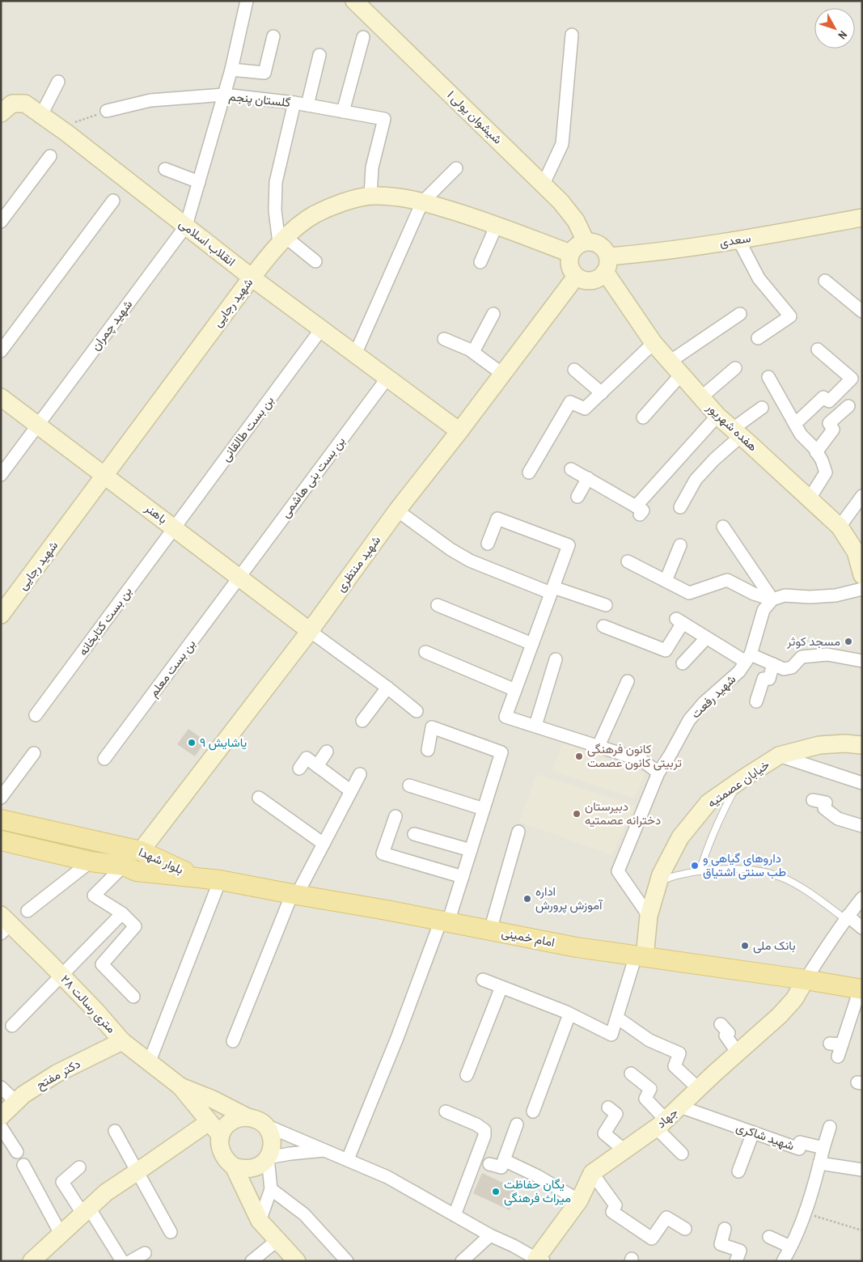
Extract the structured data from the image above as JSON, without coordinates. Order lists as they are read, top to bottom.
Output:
{
  "streets": {
    "main road": ["بلوار شهدا", "امام خمینی"],
    "street": [
      "گلستان پنجم",
      "شیشوان یولی ا",
      "سعدی",
      "انقلاب اسلامی",
      "شهید رجایی",
      "شهید چمران",
      "هفده شهریور",
      "بن بست طالقانی",
      "بن بست بنی هاشمی",
      "باهنر",
      "شهید منتظری",
      "بن بست کتابخانه",
      "بن بست معلم",
      "شهید رفعت",
      "خیابان عصمتیه",
      "۲۸ متری رسالت",
      "دکتر مفتح",
      "جهاد",
      "شهید شاکری"
    ]
  },
  "crossings": [
    ["گلستان پنجم", "شهید رجایی"],
    ["شیشوان یولی ا", "سعدی"],
    ["شیشوان یولی ا", "شهید رجایی"],
    ["شیشوان یولی ا", "هفده شهریور"],
    ["شیشوان یولی ا", "شهید منتظری"],
    ["سعدی", "شهید رجایی"],
    ["سعدی", "هفده شهریور"],
    ["سعدی", "شهید منتظری"],
    ["انقلاب اسلامی", "شهید رجایی"],
    ["انقلاب اسلامی", "شهید چمران"],
    ["انقلاب اسلامی", "بن بست طالقانی"],
    ["انقلاب اسلامی", "بن بست بنی هاشمی"],
    ["انقلاب اسلامی", "شهید منتظری"],
    ["شهید رجایی", "هفده شهریور"],
    ["شهید رجایی", "باهنر"],
    ["شهید رجایی", "شهید منتظری"],
    ["شهید چمران", "باهنر"],
    ["هفده شهریور", "شهید منتظری"],
    ["بن بست طالقانی", "باهنر"],
    ["بن بست طالقانی", "بن بست کتابخانه"],
    ["بن بست بنی هاشمی", "باهنر"],
    ["بن بست بنی هاشمی", "بن بست معلم"],
    ["باهنر", "شهید منتظری"],
    ["باهنر", "بن بست کتابخانه"],
    ["باهنر", "بن بست معلم"],
    ["شهید منتظری", "بلوار شهدا"],
    ["شهید رفعت", "خیابان عصمتیه"],
    ["خیابان عصمتیه", "امام خمینی"],
    ["بلوار شهدا", "امام خمینی"],
    ["امام خمینی", "جهاد"],
    ["۲۸ متری رسالت", "دکتر مفتح"],
    ["جهاد", "شهید شاکری"]
  ],
  "places": [
    "مسجد کوثر",
    "یاشایش ۹",
    "کانون فرهنگی تربیتی کانون عصمت",
    "دبیرستان دخترانه عصمتیه",
    "داروهای گیاهی و طب سنتی اشتیاق",
    "اداره آموزش پرورش",
    "بانک ملی",
    "یگان حفاظت میراث فرهنگی"
  ],
  "north": "bottom right"
}
